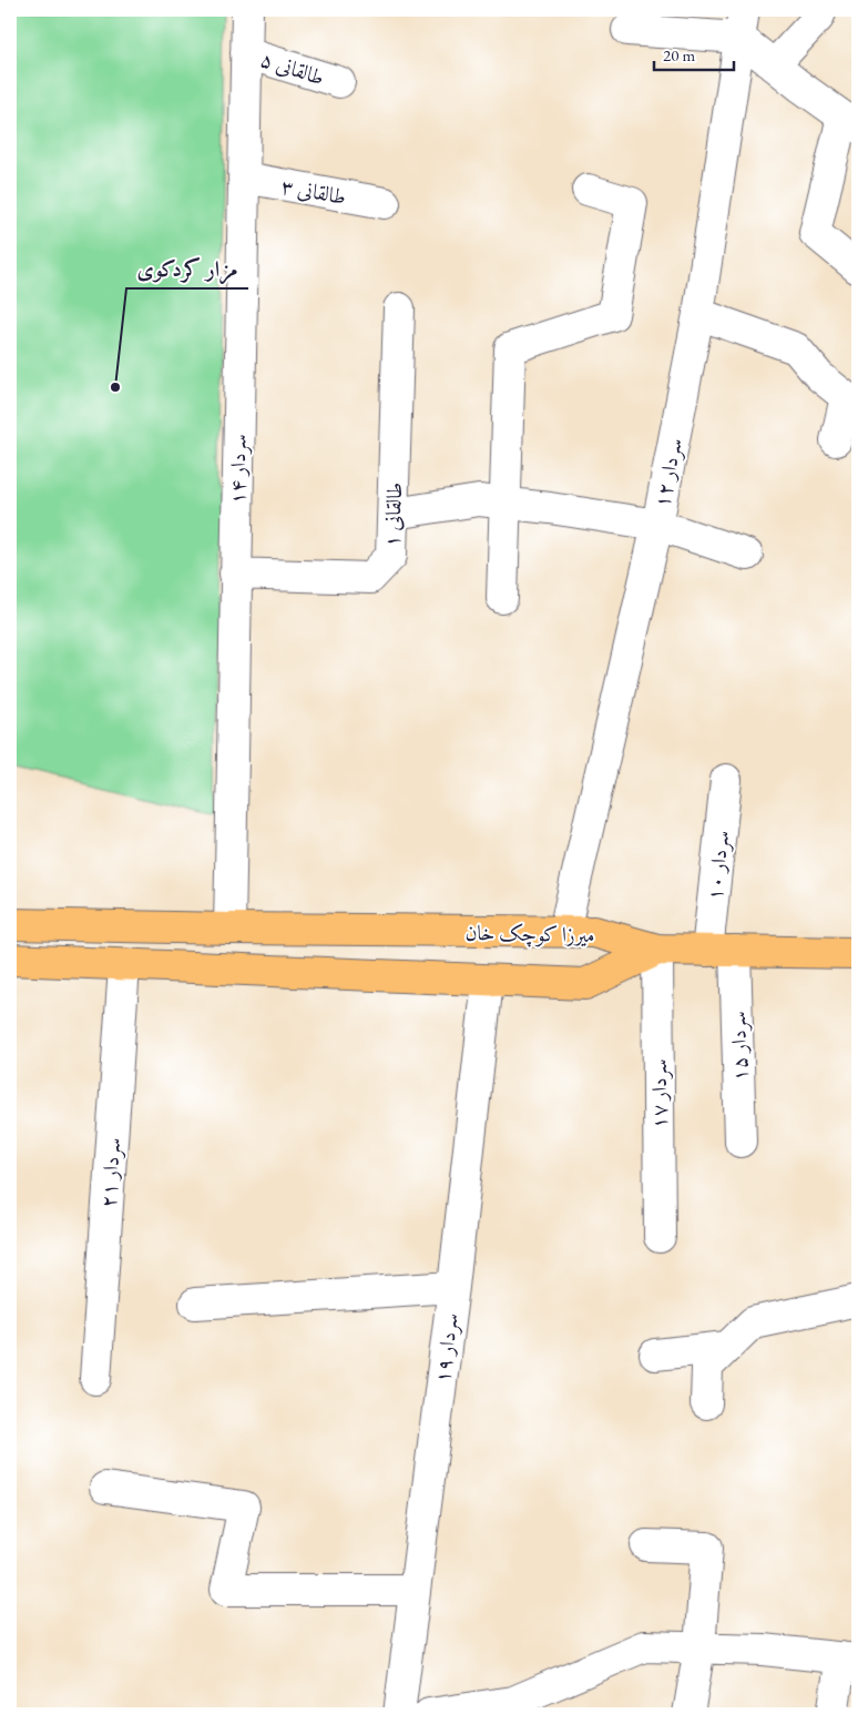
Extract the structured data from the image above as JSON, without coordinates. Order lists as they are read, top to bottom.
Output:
{
  "streets": {
    "main road": ["میرزا کوچک خان"],
    "street": [
      "طالقانی ۵",
      "طالقانی ۳",
      "سردار ۱۴",
      "سردار ۱۲",
      "طالقانی ۱",
      "سردار ۱۰",
      "سردار ۱۵",
      "سردار ۱۷",
      "سردار ۲۱",
      "سردار ۱۹"
    ]
  },
  "crossings": [
    ["طالقانی ۵", "سردار ۱۴"],
    ["طالقانی ۳", "سردار ۱۴"],
    ["سردار ۱۴", "طالقانی ۱"],
    ["سردار ۱۴", "میرزا کوچک خان"],
    ["سردار ۱۲", "میرزا کوچک خان"],
    ["سردار ۱۰", "سردار ۱۵"],
    ["میرزا کوچک خان", "سردار ۱۷"],
    ["میرزا کوچک خان", "سردار ۲۱"],
    ["میرزا کوچک خان", "سردار ۱۹"]
  ],
  "places": ["مزار کردکوی"],
  "scale_bar": "20 m"
}
